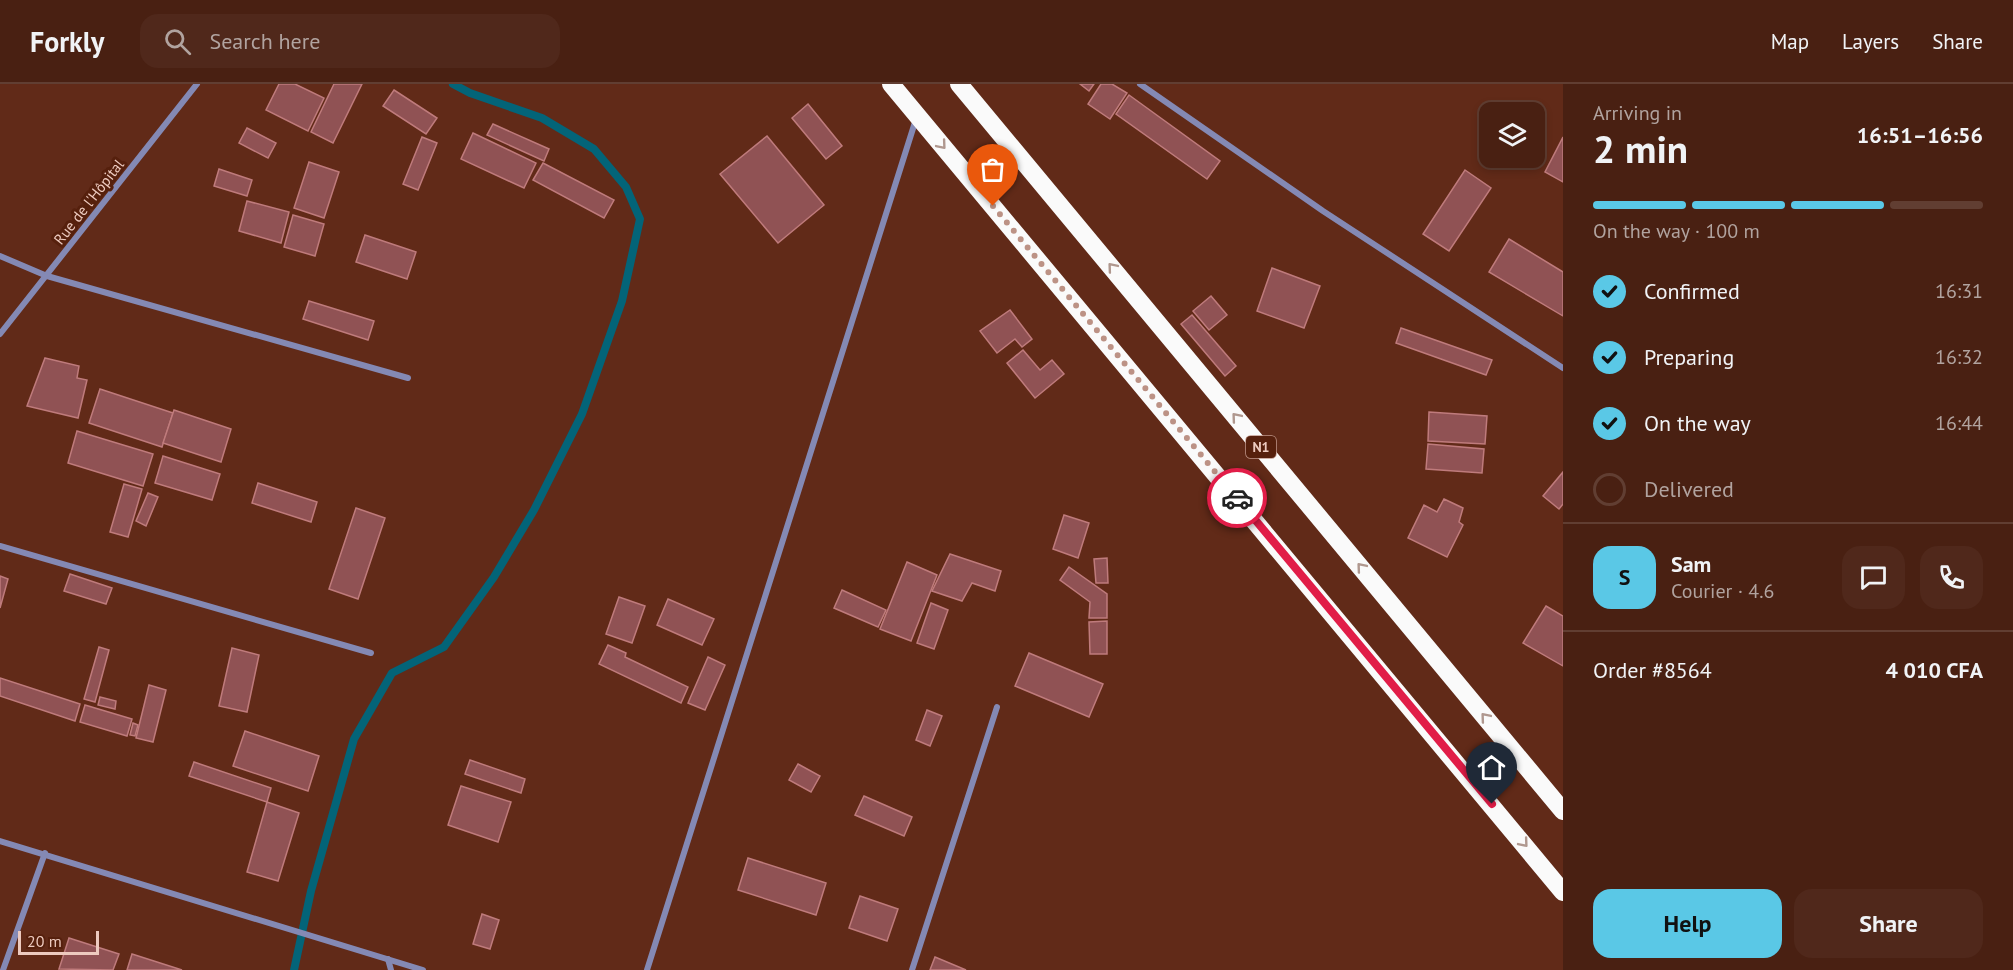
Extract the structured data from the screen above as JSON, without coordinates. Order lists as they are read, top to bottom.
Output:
{
  "streets": {
    "highway": ["N1"],
    "street": ["Rue de l'Hôpital"]
  },
  "scale_bar": "20 m",
  "page": {
    "header": "Forkly",
    "search": "Search here",
    "nav": ["Map", "Layers", "Share"],
    "heading": ["2 min", "Arriving in", "16:51–16:56"],
    "panel": [
      "Sam",
      "Courier · 4.6",
      "Order #8564",
      "4 010 CFA"
    ],
    "bar": "On the way · 100 m",
    "list": [
      ["Confirmed", "16:31"],
      ["Preparing", "16:32"],
      ["On the way", "16:44"],
      "Delivered"
    ],
    "round": "S",
    "buttons": ["Help", "Share"],
    "scale": "20 m"
  }
}
